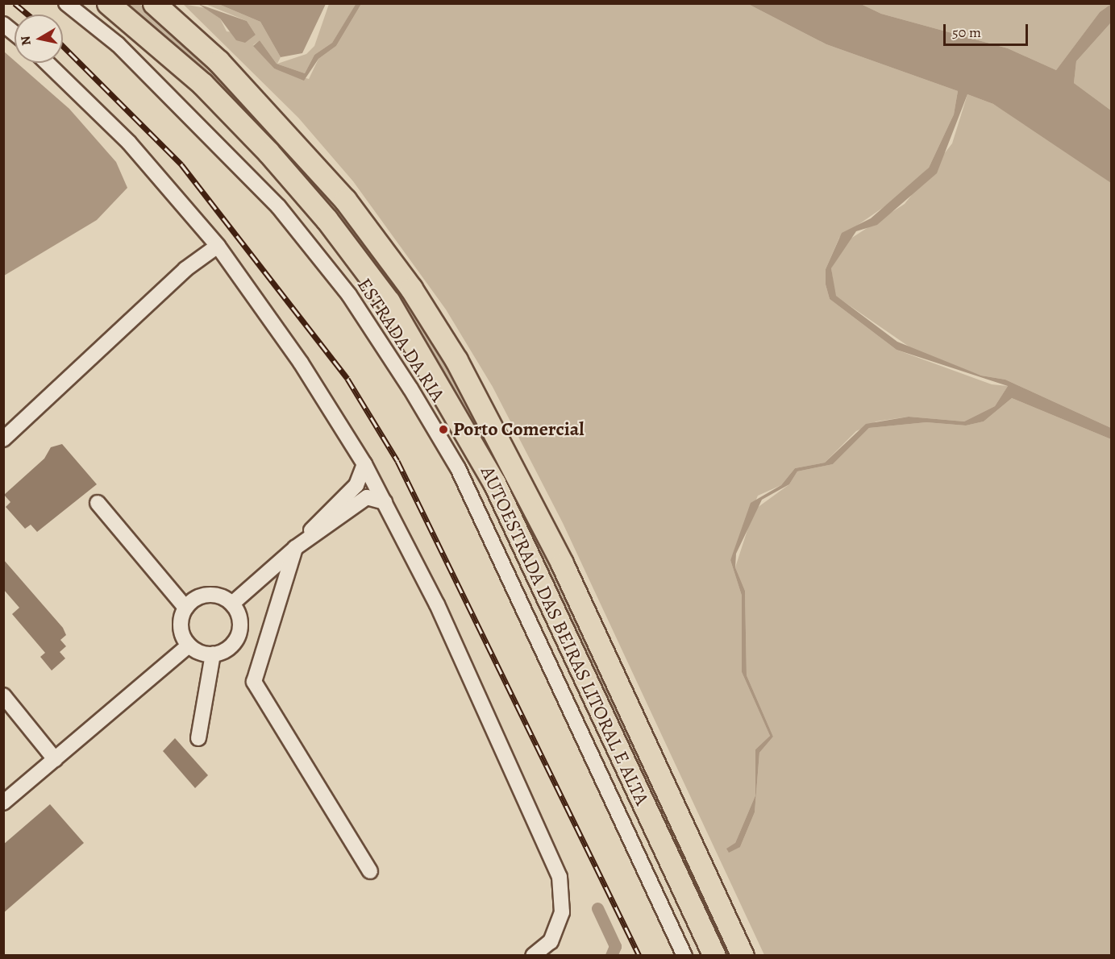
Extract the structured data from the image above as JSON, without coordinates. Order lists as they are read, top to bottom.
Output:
{
  "streets": {
    "highway": ["AUTOESTRADA DAS BEIRAS LITORAL E ALTA"],
    "street": ["ESTRADA DA RIA"]
  },
  "places": ["Porto Comercial"],
  "scale_bar": "50 m",
  "north": "left"
}
